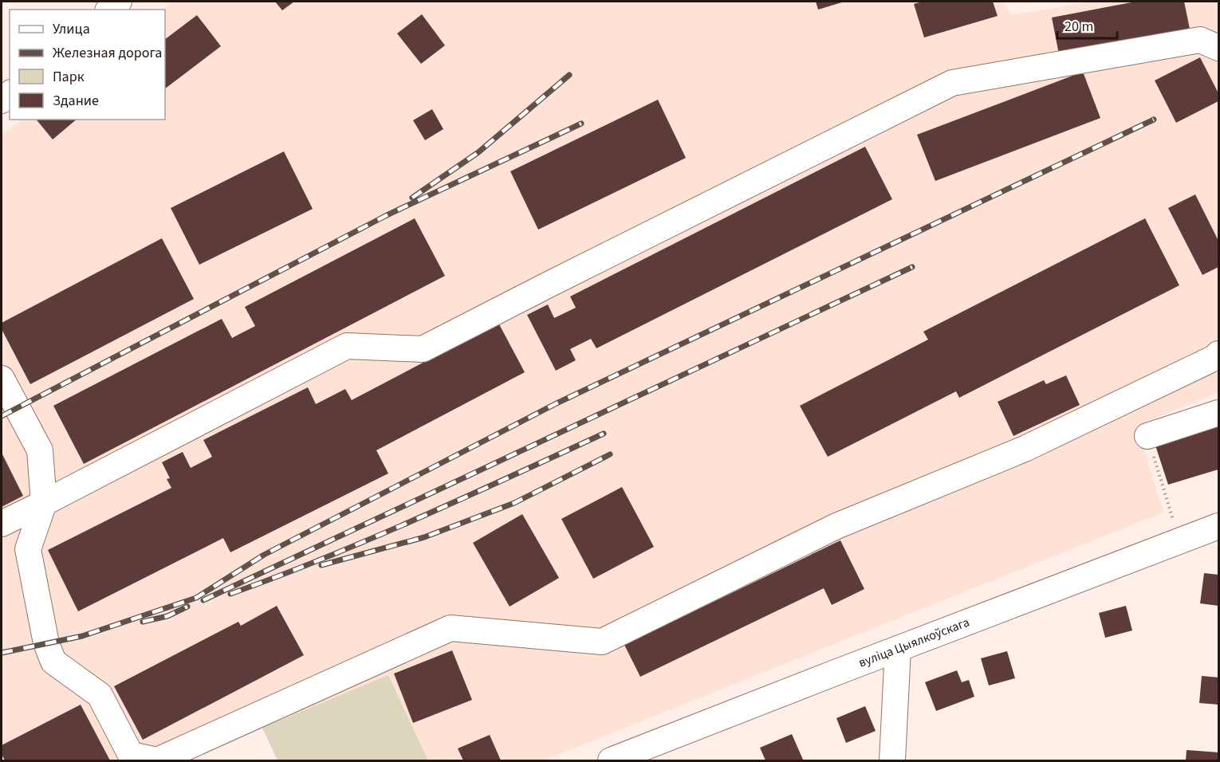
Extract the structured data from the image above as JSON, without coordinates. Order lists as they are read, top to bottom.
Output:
{
  "streets": {
    "street": ["вуліца Цыялкоўскага"]
  },
  "legend": [
    "Улица",
    "Железная дорога",
    "Парк",
    "Здание"
  ],
  "scale_bar": "20 m"
}
